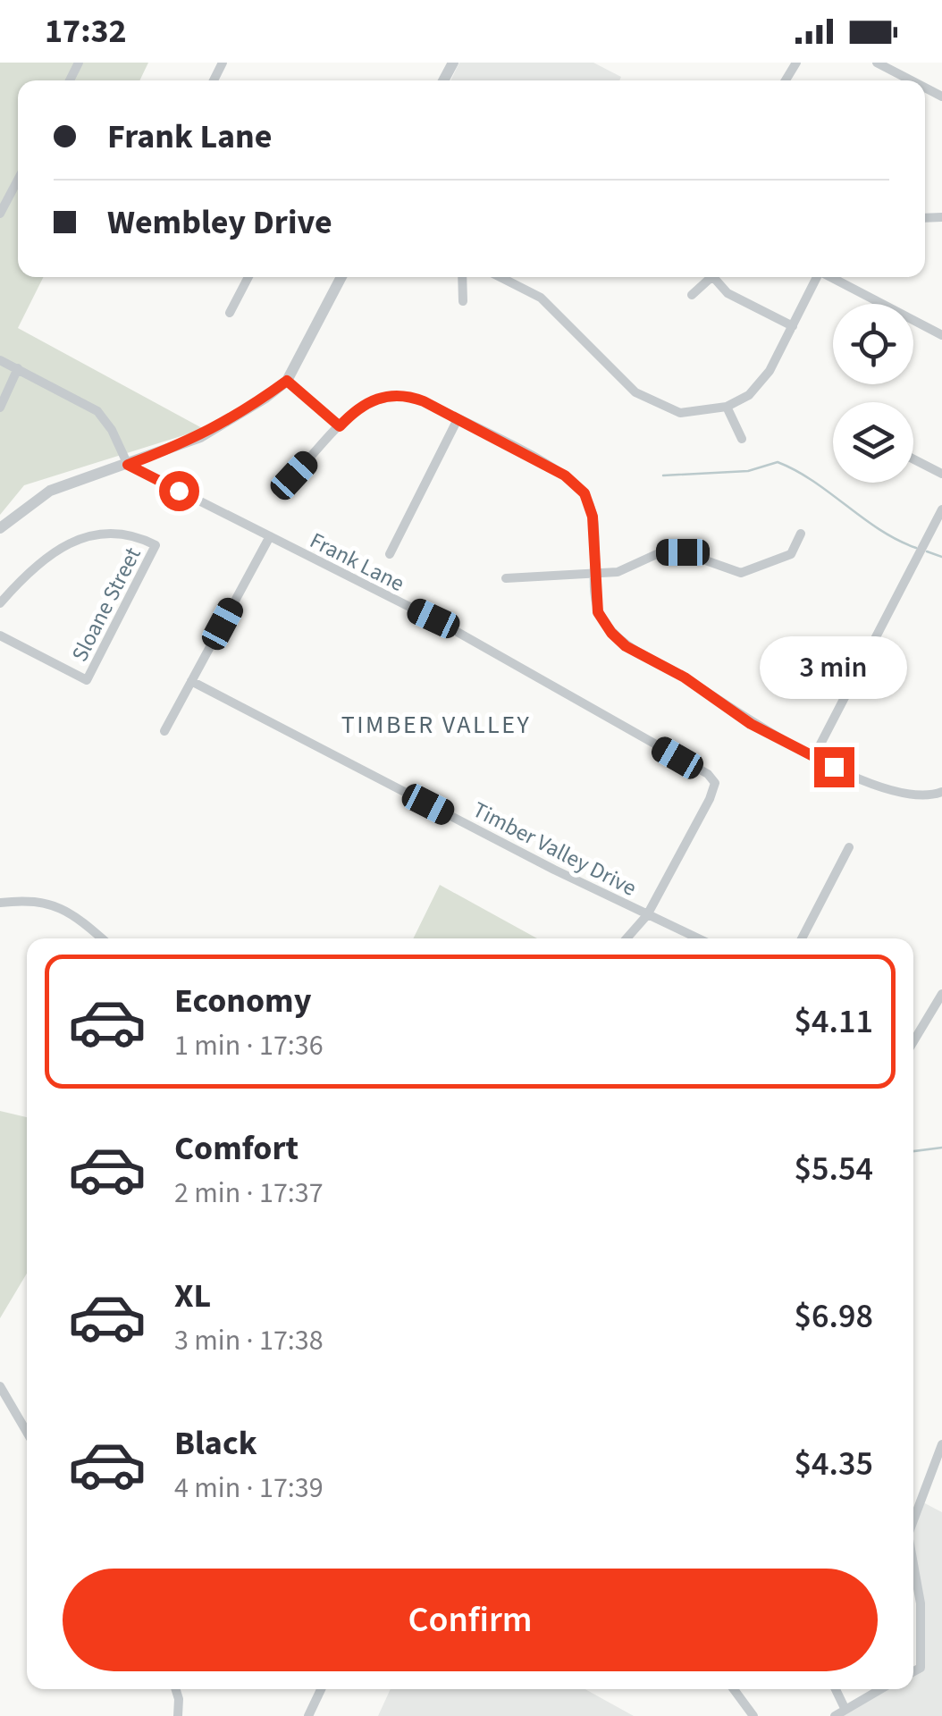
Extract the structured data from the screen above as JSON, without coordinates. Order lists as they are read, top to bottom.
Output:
{
  "streets": {
    "street": ["Frank Lane", "Sloane Street", "Timber Valley Drive"]
  },
  "crossings": [
    ["Frank Lane", "Timber Valley Drive"]
  ],
  "districts": ["TIMBER VALLEY"],
  "page": {
    "status": "17:32",
    "banner": ["Frank Lane", "Wembley Drive"],
    "bubble": "3 min",
    "list": [
      {
        "name": "Economy",
        "note": "1 min · 17:36",
        "value": "$4.11"
      },
      {
        "name": "Comfort",
        "note": "2 min · 17:37",
        "value": "$5.54"
      },
      {
        "name": "XL",
        "note": "3 min · 17:38",
        "value": "$6.98"
      },
      {
        "name": "Black",
        "note": "4 min · 17:39",
        "value": "$4.35"
      }
    ],
    "buttons": "Confirm"
  }
}
